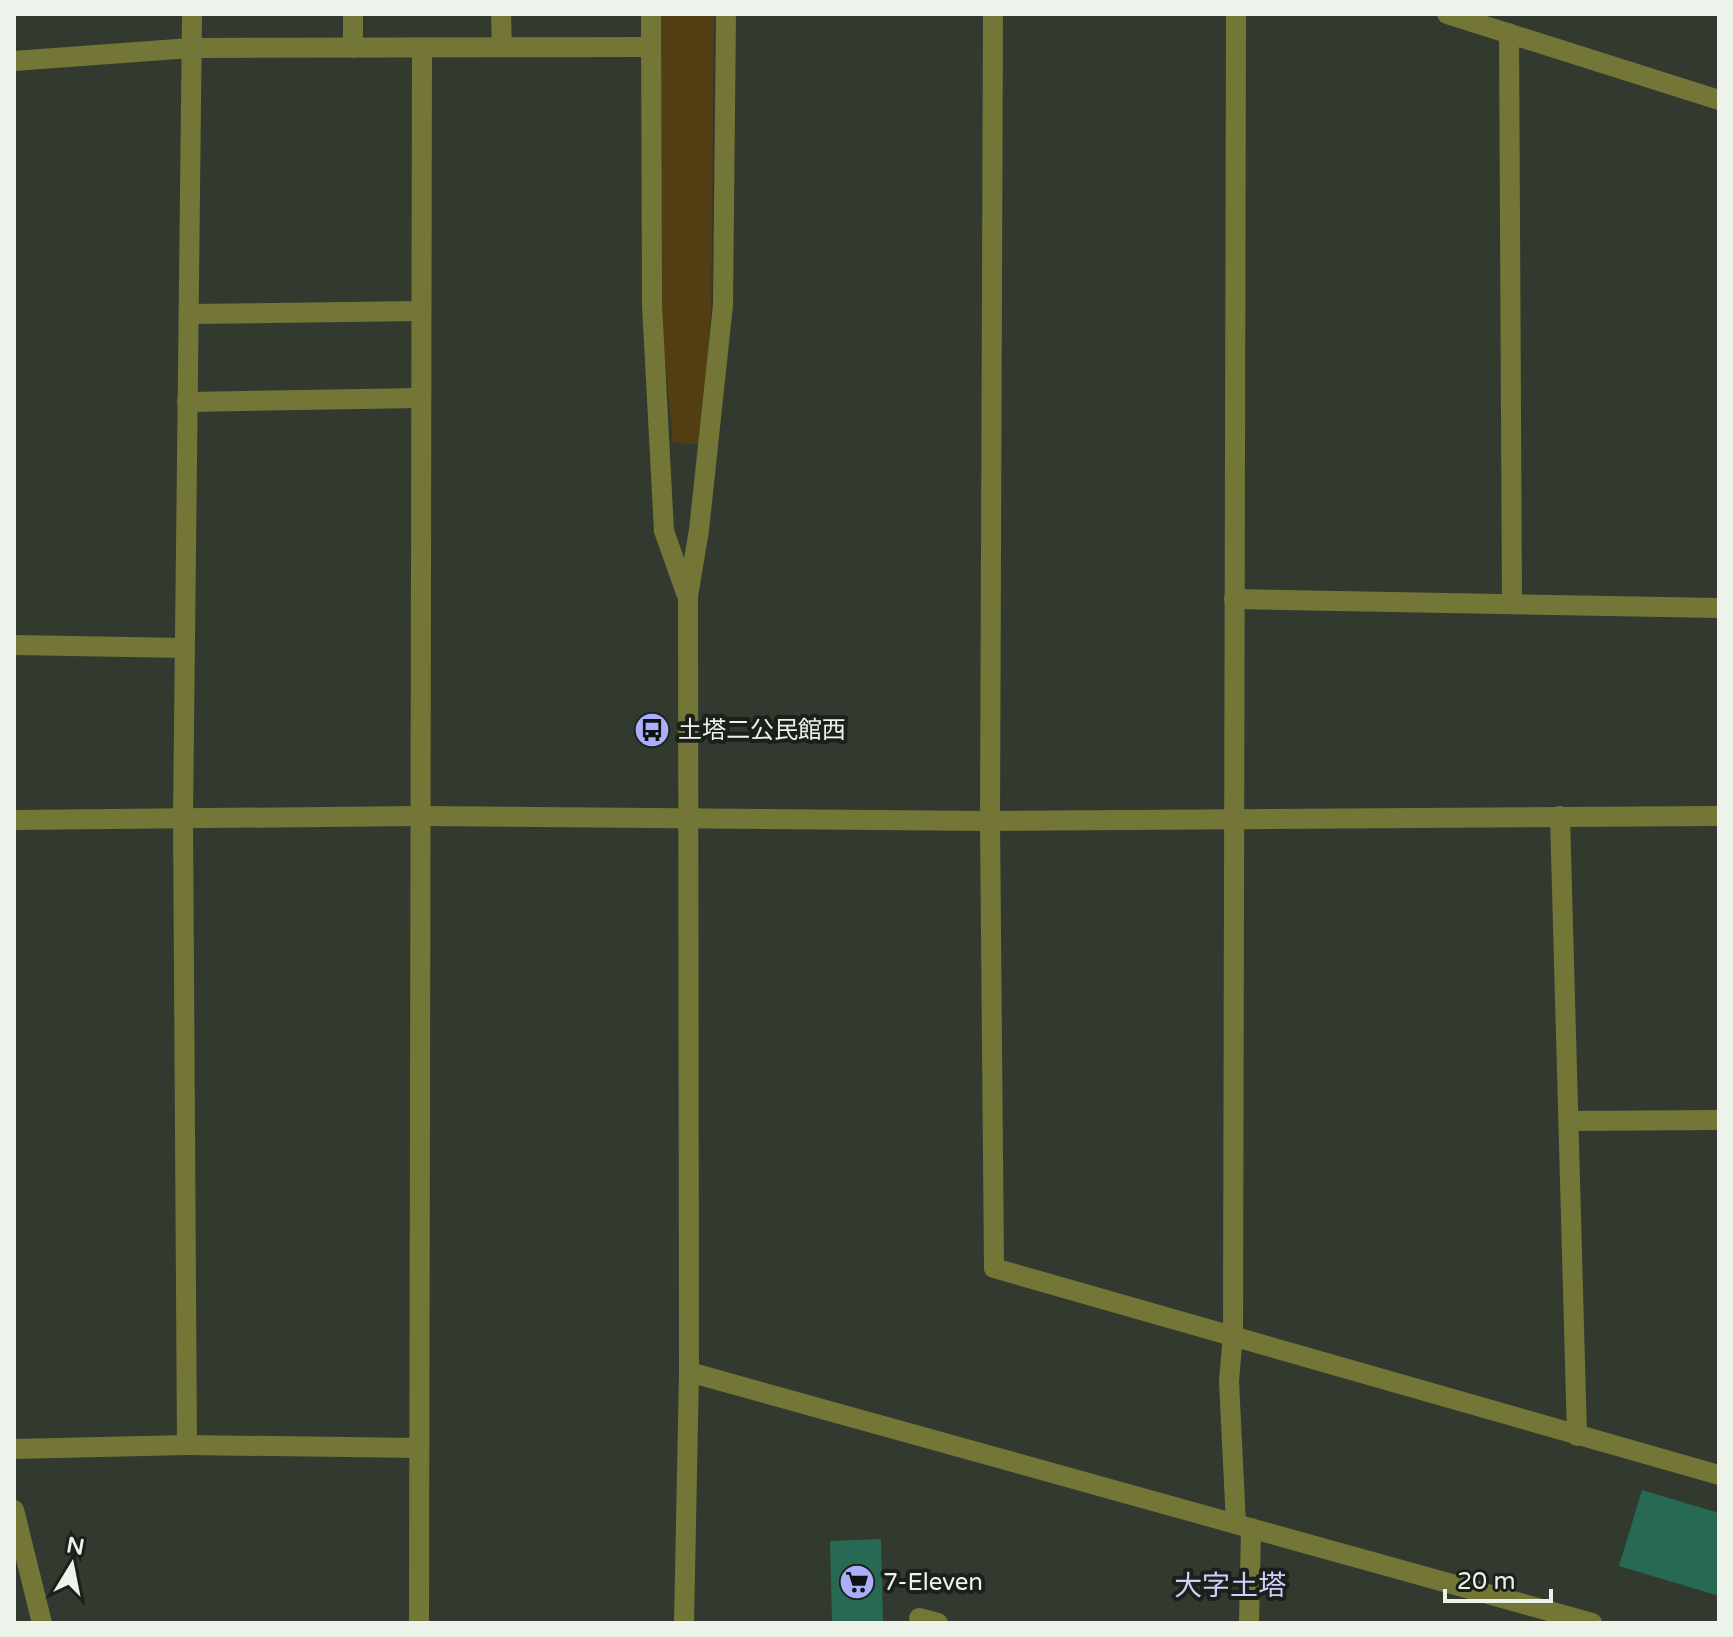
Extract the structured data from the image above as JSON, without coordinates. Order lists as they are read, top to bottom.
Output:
{
  "districts": ["大字土塔"],
  "places": {
    "bus stop": ["土塔二公民館西"],
    "supermarket": ["7-Eleven"]
  },
  "scale_bar": "20 m",
  "north": "top"
}
